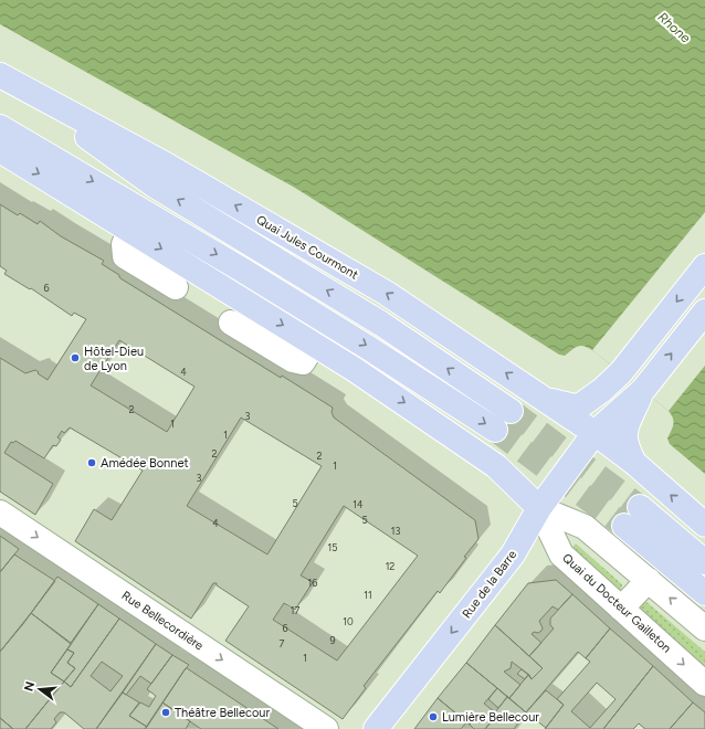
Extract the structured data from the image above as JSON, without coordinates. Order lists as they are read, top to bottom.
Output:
{
  "streets": {
    "main road": ["Quai Jules Courmont", "Rue de la Barre"],
    "street": ["Quai du Docteur Gailleton", "Rue Bellecordière"]
  },
  "crossings": [
    ["Quai Jules Courmont", "Rue de la Barre"],
    ["Rue de la Barre", "Quai du Docteur Gailleton"]
  ],
  "one_way": ["Rue de la Barre", "Rue Bellecordière"],
  "water": ["Rhone"],
  "places": [
    "Hôtel-Dieu de Lyon",
    "Amédée Bonnet",
    "Théâtre Bellecour",
    "Lumière Bellecour"
  ],
  "house_numbers": [
    "6",
    "4",
    "2",
    "3",
    "1",
    "1",
    "2",
    "2",
    "1",
    "3",
    "5",
    "14",
    "5",
    "4",
    "13",
    "15",
    "12",
    "16",
    "11",
    "17",
    "10",
    "6",
    "9",
    "7",
    "1"
  ],
  "north": "left"
}
